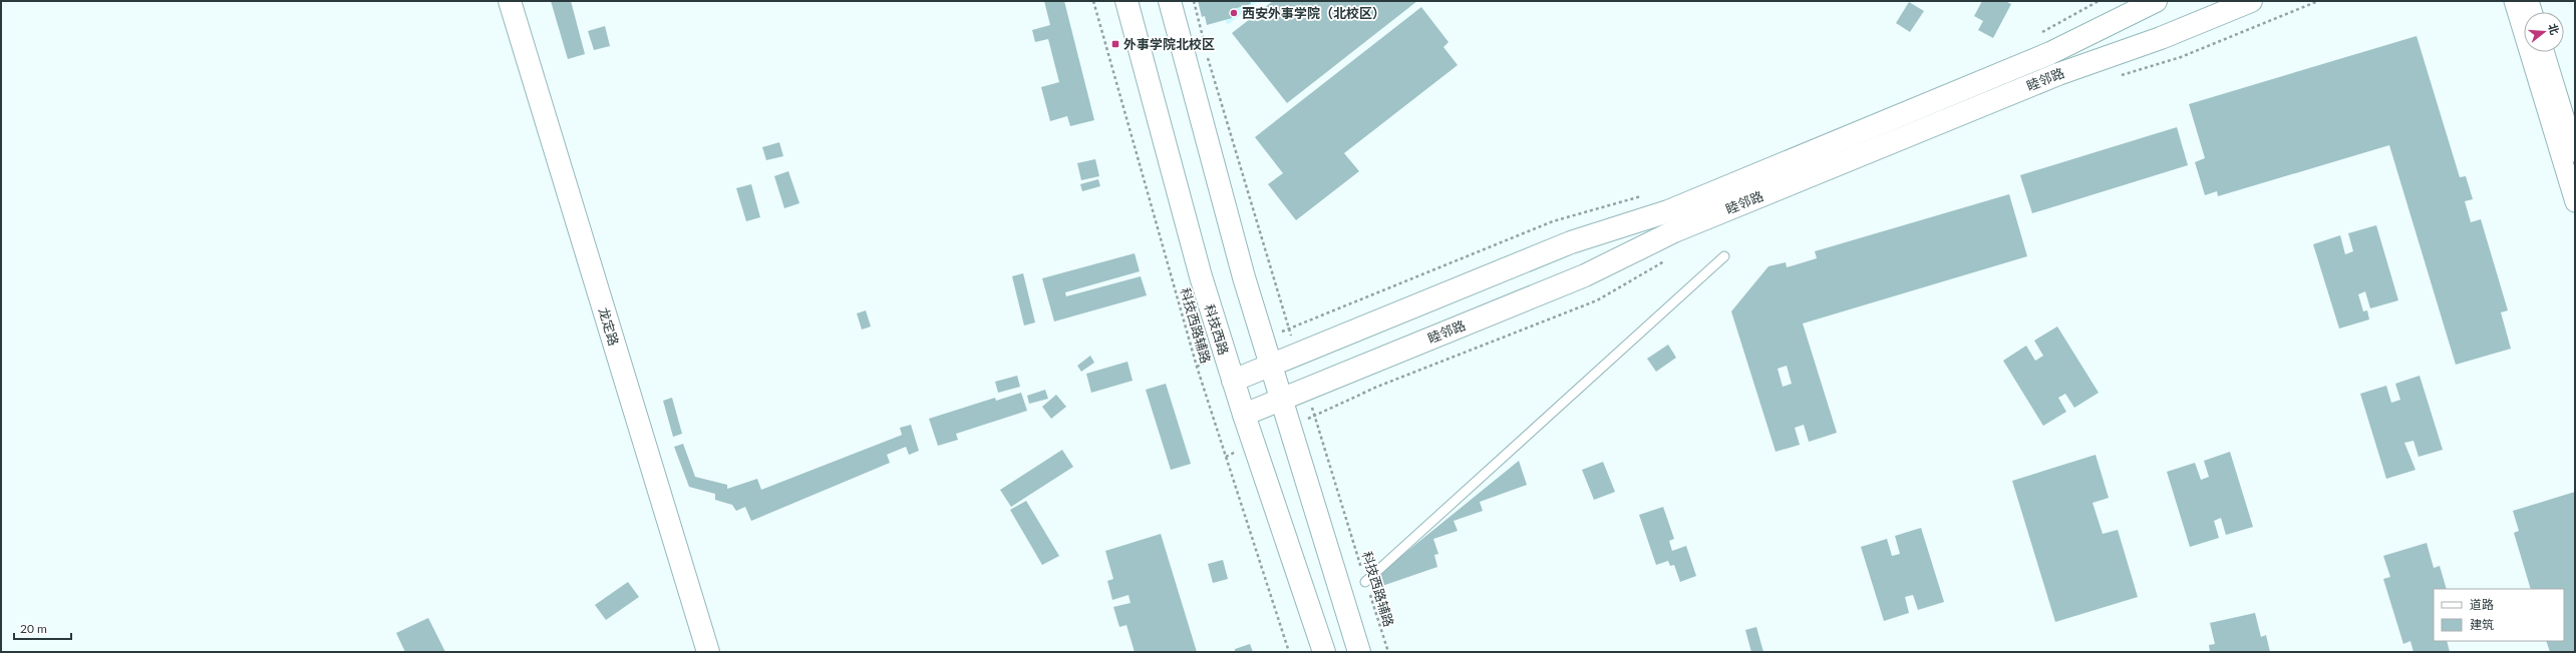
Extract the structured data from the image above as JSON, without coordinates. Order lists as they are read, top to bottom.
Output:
{
  "streets": {
    "street": ["睦邻路", "龙定路", "科技西路"],
    "path": ["科技西路辅路"]
  },
  "crossings": [
    ["睦邻路", "科技西路辅路"],
    ["睦邻路", "科技西路"]
  ],
  "places": {
    "other": ["西安外事学院（北校区）"],
    "transit": ["外事学院北校区"]
  },
  "legend": ["道路", "建筑"],
  "scale_bar": "20 m",
  "north": "right"
}
